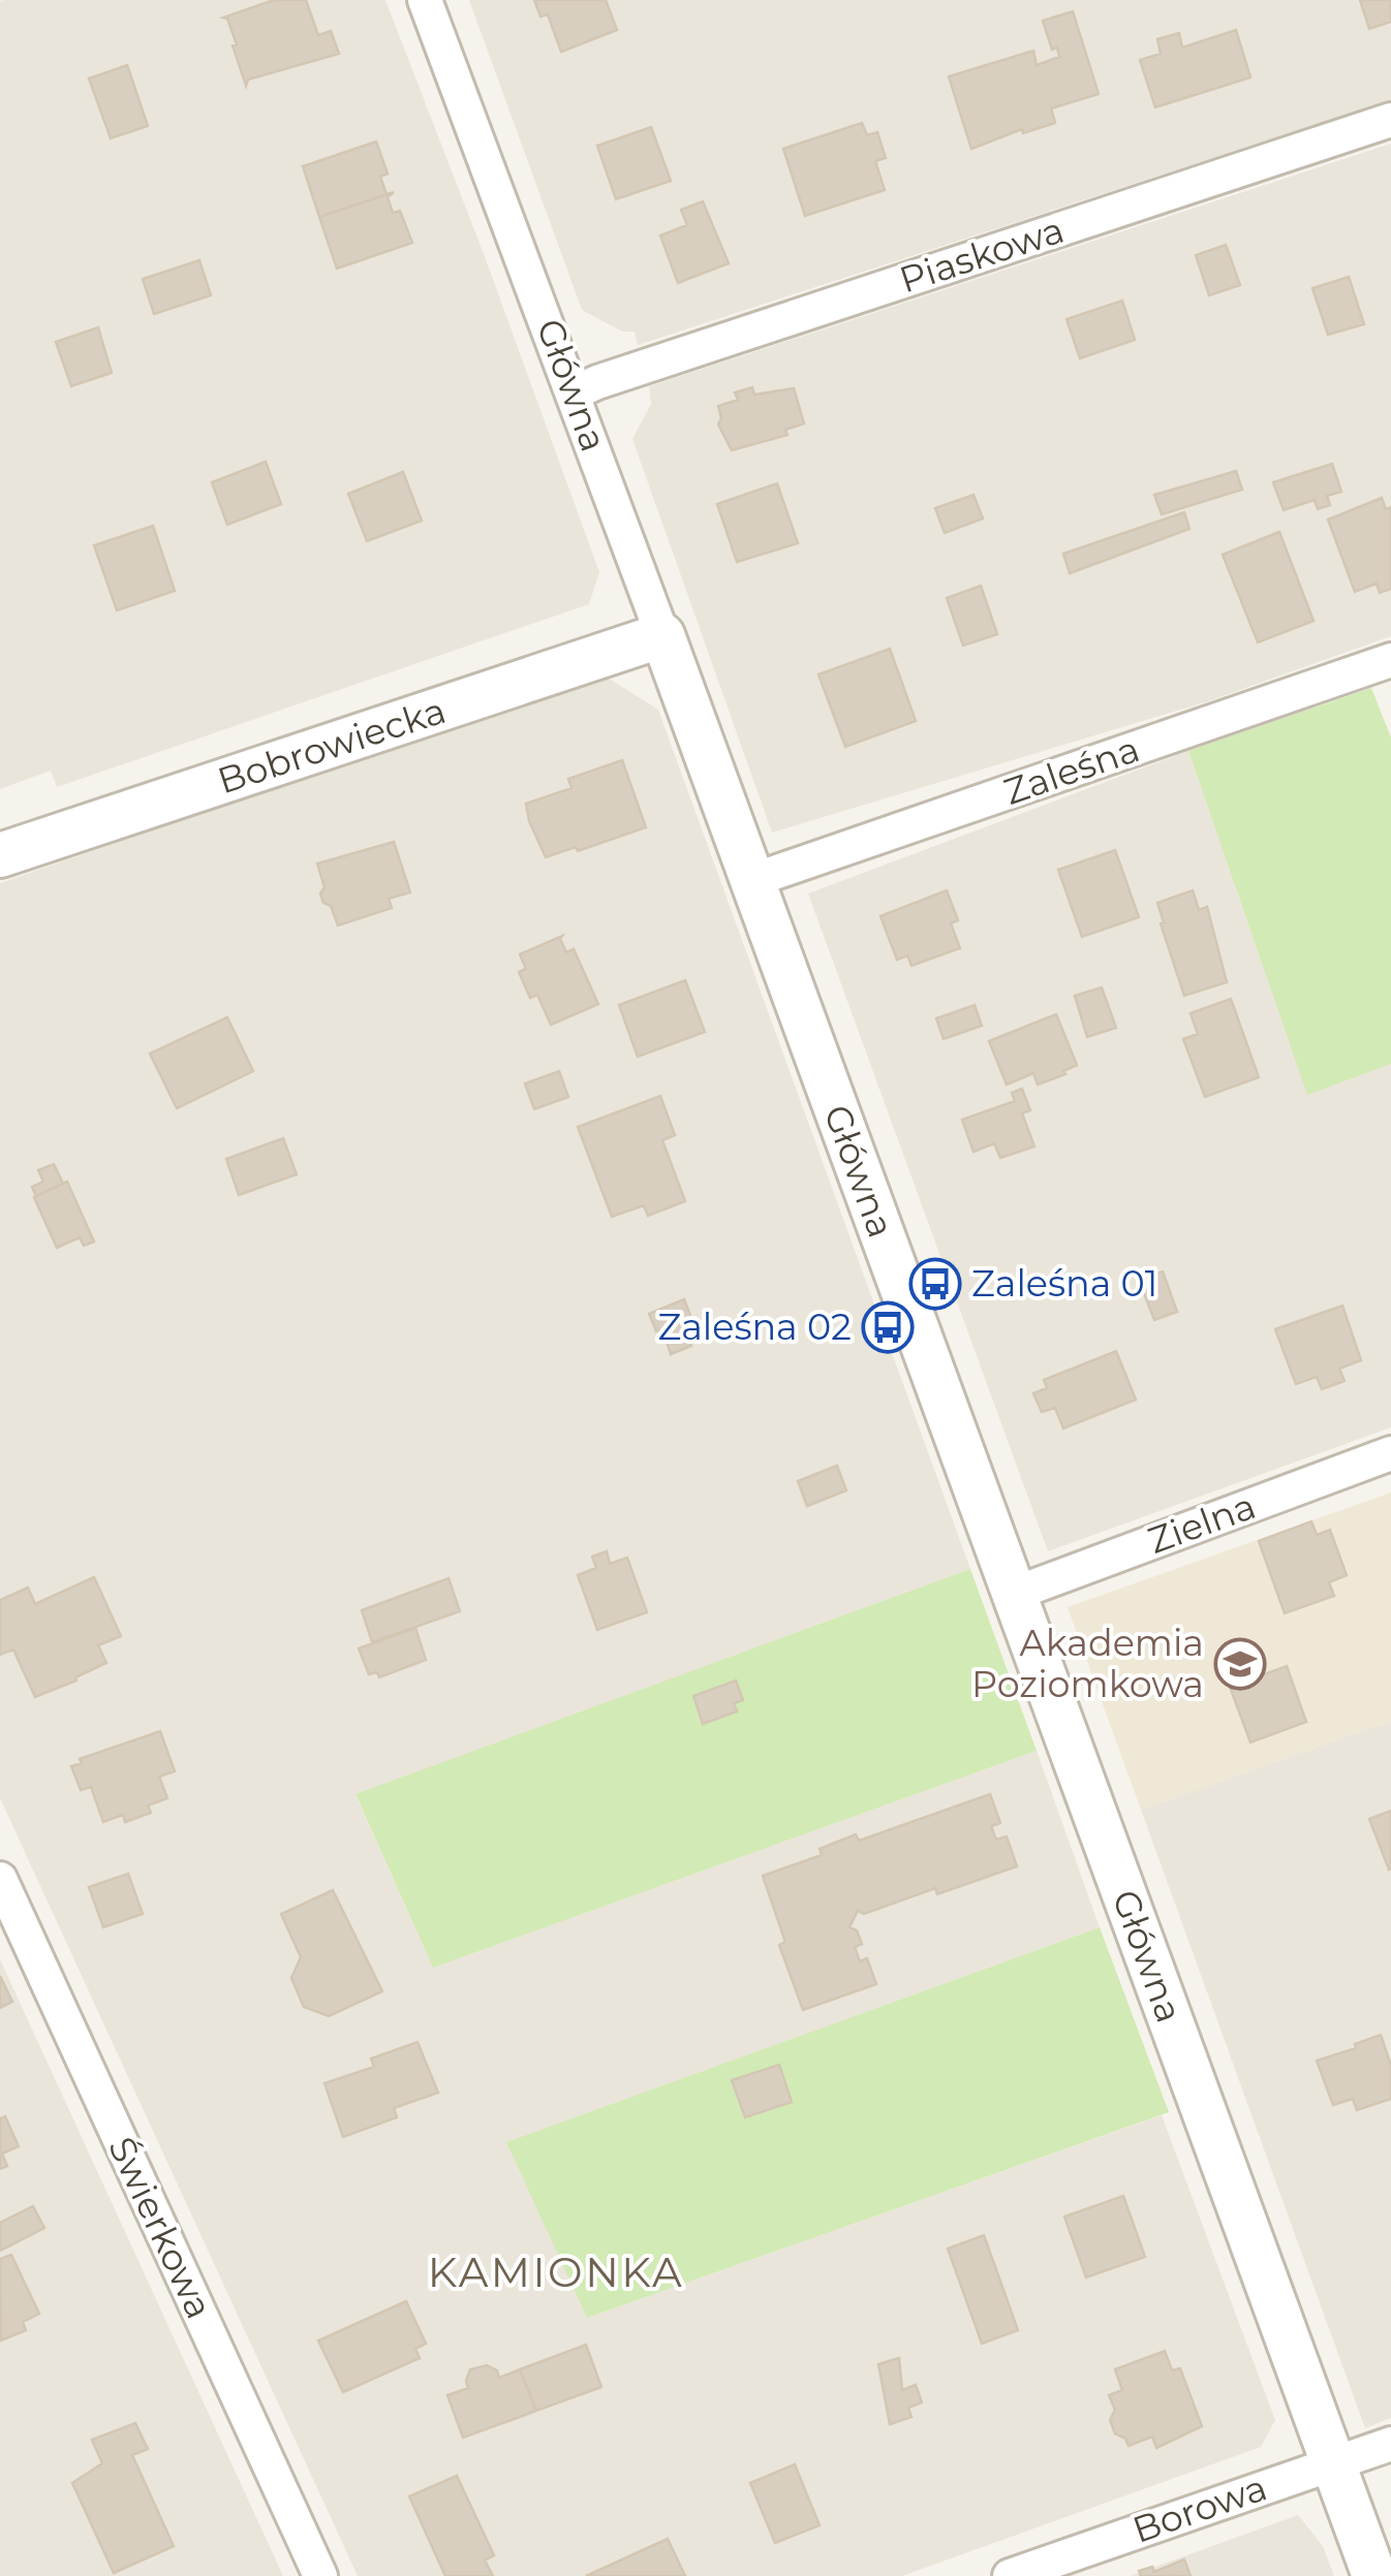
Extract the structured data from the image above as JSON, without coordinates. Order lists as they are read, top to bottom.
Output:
{
  "streets": {
    "street": [
      "Piaskowa",
      "Główna",
      "Bobrowiecka",
      "Zaleśna",
      "Zielna",
      "Świerkowa",
      "Borowa"
    ]
  },
  "crossings": [
    ["Piaskowa", "Główna"],
    ["Główna", "Bobrowiecka"],
    ["Główna", "Zaleśna"],
    ["Główna", "Zielna"],
    ["Główna", "Borowa"]
  ],
  "districts": ["KAMIONKA"],
  "places": {
    "bus stop": ["Zaleśna 01", "Zaleśna 02"],
    "school or university": ["Akademia Poziomkowa"]
  }
}
